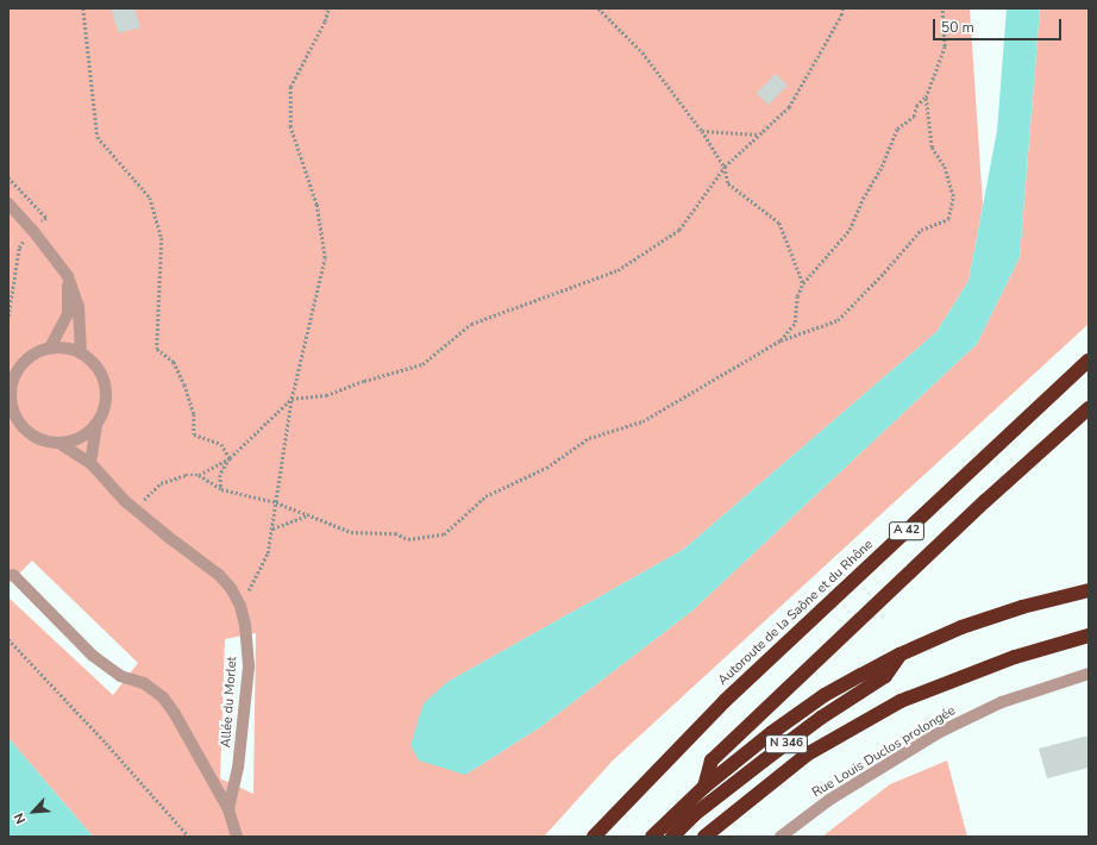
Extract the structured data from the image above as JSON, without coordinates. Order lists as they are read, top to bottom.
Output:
{
  "streets": {
    "highway": ["A 42", "Autoroute de la Saône et du Rhône", "N 346"],
    "street": ["Allée du Morlet", "Rue Louis Duclos prolongée"]
  },
  "scale_bar": "50 m",
  "north": "bottom left"
}
